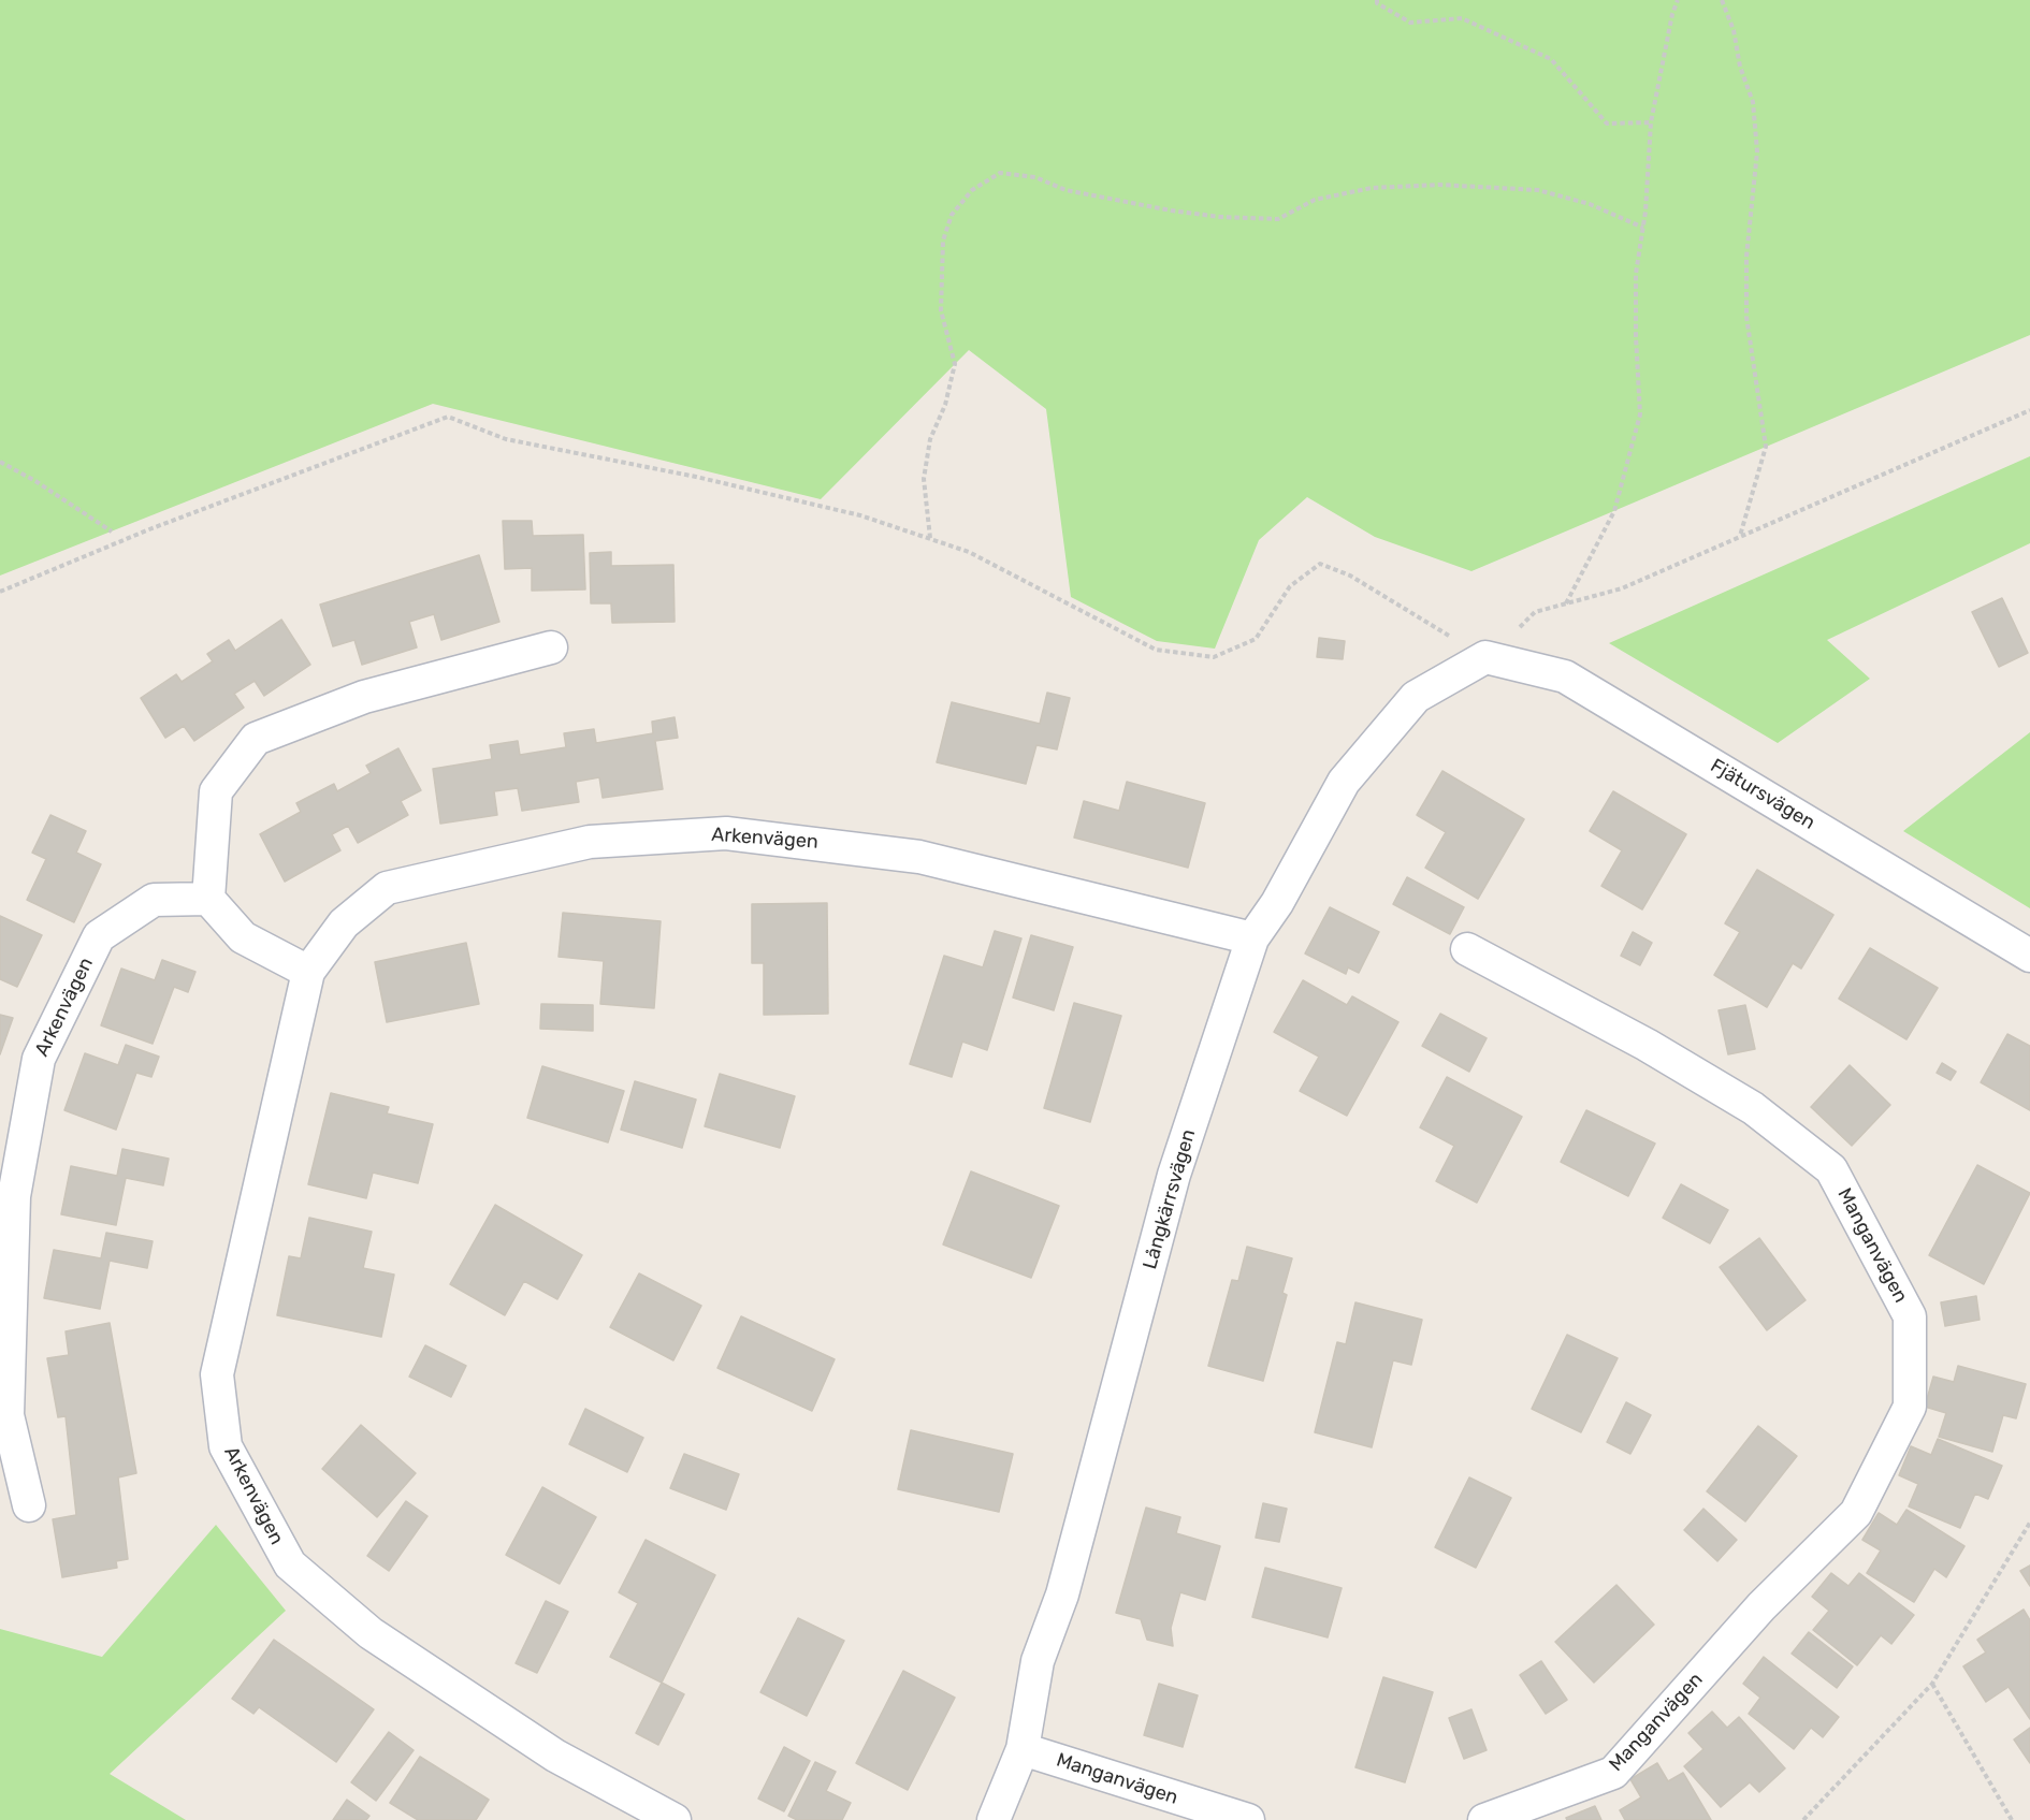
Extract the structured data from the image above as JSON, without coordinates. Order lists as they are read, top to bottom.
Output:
{
  "streets": {
    "street": [
      "Fjätursvägen",
      "Arkenvägen",
      "Långkärrsvägen",
      "Manganvägen"
    ]
  },
  "crossings": [
    ["Fjätursvägen", "Långkärrsvägen"],
    ["Arkenvägen", "Långkärrsvägen"],
    ["Långkärrsvägen", "Manganvägen"]
  ]
}
